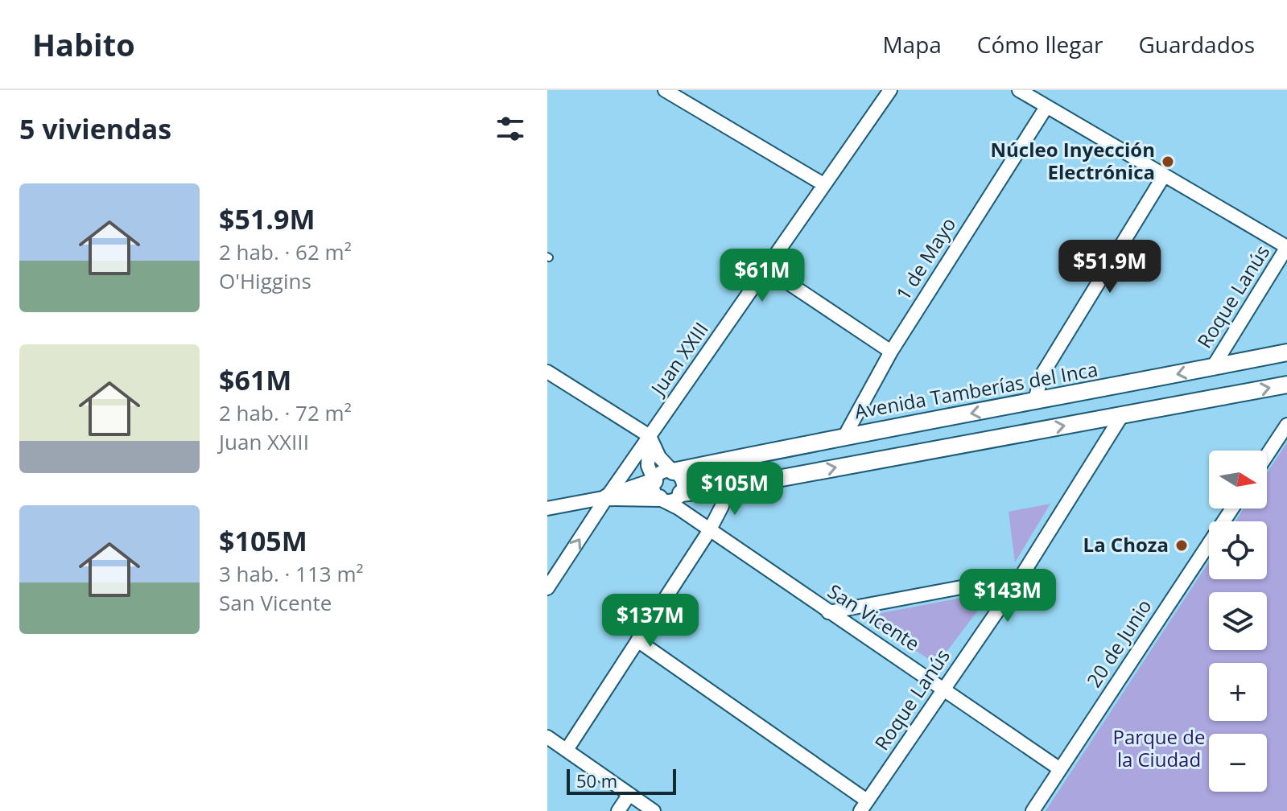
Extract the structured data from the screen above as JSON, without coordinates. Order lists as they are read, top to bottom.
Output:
{
  "streets": {
    "street": [
      "1 de Mayo",
      "Roque Lanús",
      "Juan XXIII",
      "Avenida Tamberías del Inca",
      "San Vicente",
      "20 de Junio"
    ]
  },
  "crossings": [
    ["1 de Mayo", "Avenida Tamberías del Inca"],
    ["Roque Lanús", "Avenida Tamberías del Inca"],
    ["Roque Lanús", "San Vicente"],
    ["Avenida Tamberías del Inca", "San Vicente"],
    ["San Vicente", "20 de Junio"]
  ],
  "parks": ["Parque de la Ciudad"],
  "places": ["Núcleo Inyección Electrónica", "La Choza"],
  "scale_bar": "50 m",
  "north": "right",
  "page": {
    "header": "Habito",
    "nav": ["Mapa", "Cómo llegar", "Guardados"],
    "heading": "5 viviendas",
    "list": [
      {
        "name": "$51.9M",
        "note": "2 hab. · 62 m² · O'Higgins"
      },
      {
        "name": "$61M",
        "note": "2 hab. · 72 m² · Juan XXIII"
      },
      {
        "name": "$105M",
        "note": "3 hab. · 113 m² · San Vicente"
      }
    ],
    "price": [
      "$51.9M",
      "$61M",
      "$105M",
      "$143M",
      "$137M"
    ],
    "map_buttons": ["+", "−"],
    "scale": "50 m"
  }
}
